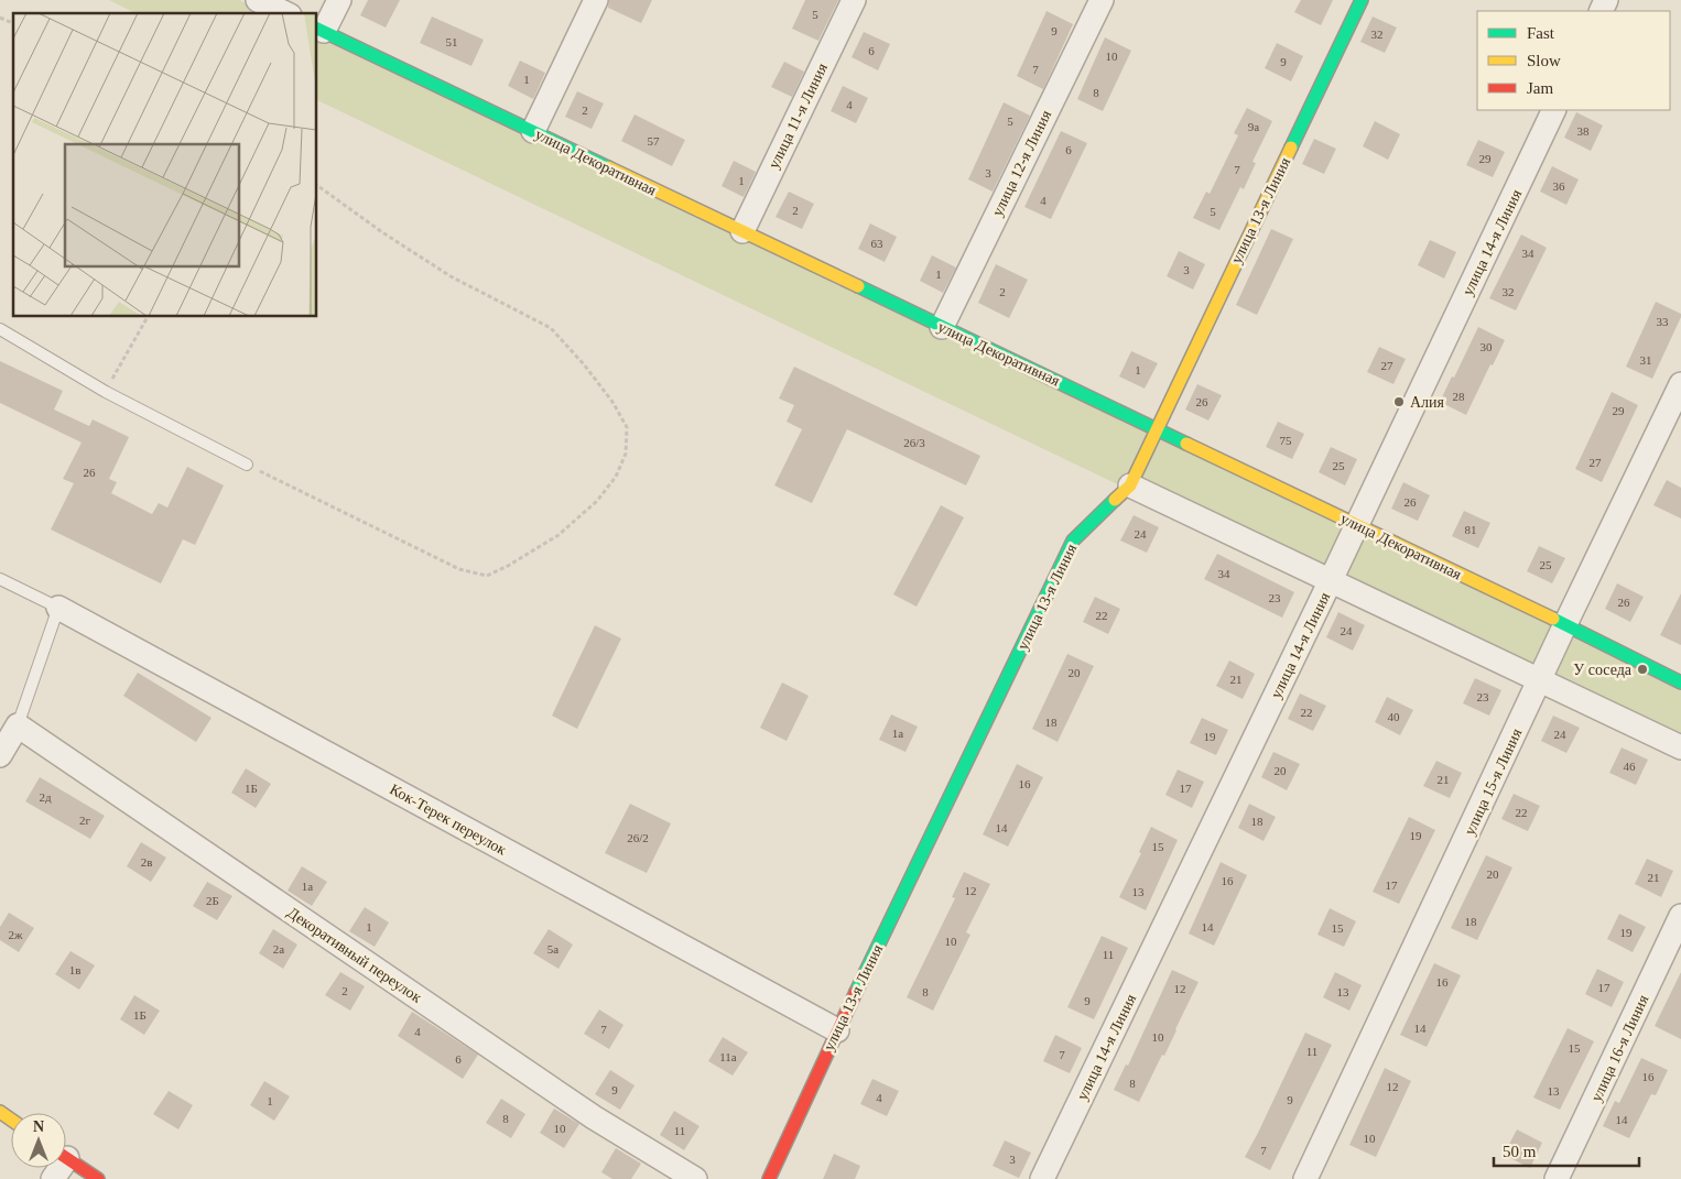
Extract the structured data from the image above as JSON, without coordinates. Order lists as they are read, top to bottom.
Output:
{
  "streets": {
    "street": [
      "улица 11-я Линия",
      "улица Декоративная",
      "улица 12-я Линия",
      "улица 13-я Линия",
      "улица 14-я Линия",
      "улица 15-я Линия",
      "Кок-Терек переулок",
      "Декоративный переулок",
      "улица 16-я Линия"
    ]
  },
  "crossings": [
    ["улица 11-я Линия", "улица Декоративная"],
    ["улица Декоративная", "улица 12-я Линия"],
    ["улица Декоративная", "улица 13-я Линия"],
    ["улица Декоративная", "улица 14-я Линия"],
    ["улица Декоративная", "улица 15-я Линия"],
    ["улица 13-я Линия", "Кок-Терек переулок"]
  ],
  "places": ["Алия", "У соседа"],
  "house_numbers": [
    "5",
    "9",
    "32",
    "51",
    "6",
    "10",
    "9",
    "7",
    "1",
    "8",
    "4",
    "2",
    "5",
    "9а",
    "38",
    "57",
    "6",
    "29",
    "7",
    "3",
    "1",
    "36",
    "4",
    "2",
    "5",
    "63",
    "34",
    "3",
    "1",
    "2",
    "32",
    "33",
    "30",
    "31",
    "27",
    "1",
    "28",
    "26",
    "29",
    "75",
    "26/3",
    "27",
    "25",
    "26",
    "26",
    "81",
    "24",
    "25",
    "34",
    "23",
    "26",
    "22",
    "24",
    "20",
    "21",
    "23",
    "22",
    "40",
    "18",
    "1а",
    "24",
    "19",
    "46",
    "20",
    "21",
    "16",
    "1Б",
    "17",
    "2д",
    "22",
    "2г",
    "18",
    "14",
    "19",
    "26/2",
    "15",
    "2в",
    "20",
    "21",
    "16",
    "17",
    "1а",
    "12",
    "13",
    "2Б",
    "18",
    "1",
    "14",
    "15",
    "19",
    "2ж",
    "10",
    "2а",
    "5а",
    "11",
    "1в",
    "16",
    "17",
    "12",
    "2",
    "8",
    "13",
    "9",
    "1Б",
    "14",
    "7",
    "4",
    "10",
    "15",
    "11",
    "7",
    "11а",
    "6",
    "16",
    "8",
    "12",
    "9",
    "13",
    "4",
    "9",
    "1",
    "8",
    "14",
    "10",
    "11",
    "10",
    "7",
    "3"
  ],
  "legend": ["Fast", "Slow", "Jam"],
  "scale_bar": "50 m",
  "north": "top"
}
